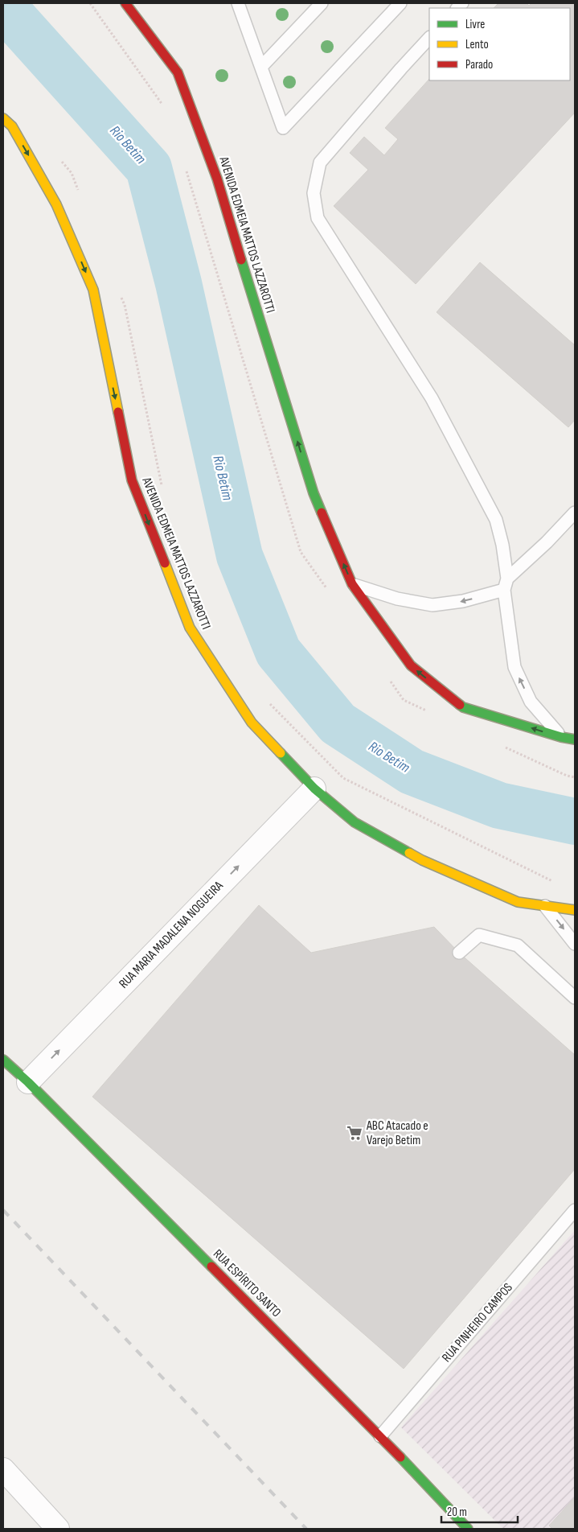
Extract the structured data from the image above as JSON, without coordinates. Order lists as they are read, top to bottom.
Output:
{
  "streets": {
    "main road": ["AVENIDA EDMEIA MATTOS LAZZAROTTI", "RUA ESPÍRITO SANTO"],
    "street": ["RUA MARIA MADALENA NOGUEIRA"],
    "lane": ["RUA PINHEIRO CAMPOS"]
  },
  "crossings": [
    ["AVENIDA EDMEIA MATTOS LAZZAROTTI", "RUA MARIA MADALENA NOGUEIRA"],
    ["RUA MARIA MADALENA NOGUEIRA", "RUA ESPÍRITO SANTO"],
    ["RUA ESPÍRITO SANTO", "RUA PINHEIRO CAMPOS"]
  ],
  "one_way": ["RUA MARIA MADALENA NOGUEIRA"],
  "water": ["Rio Betim"],
  "places": {
    "supermarket": ["ABC Atacado e Varejo Betim"]
  },
  "legend": ["Livre", "Lento", "Parado"],
  "scale_bar": "20 m"
}
